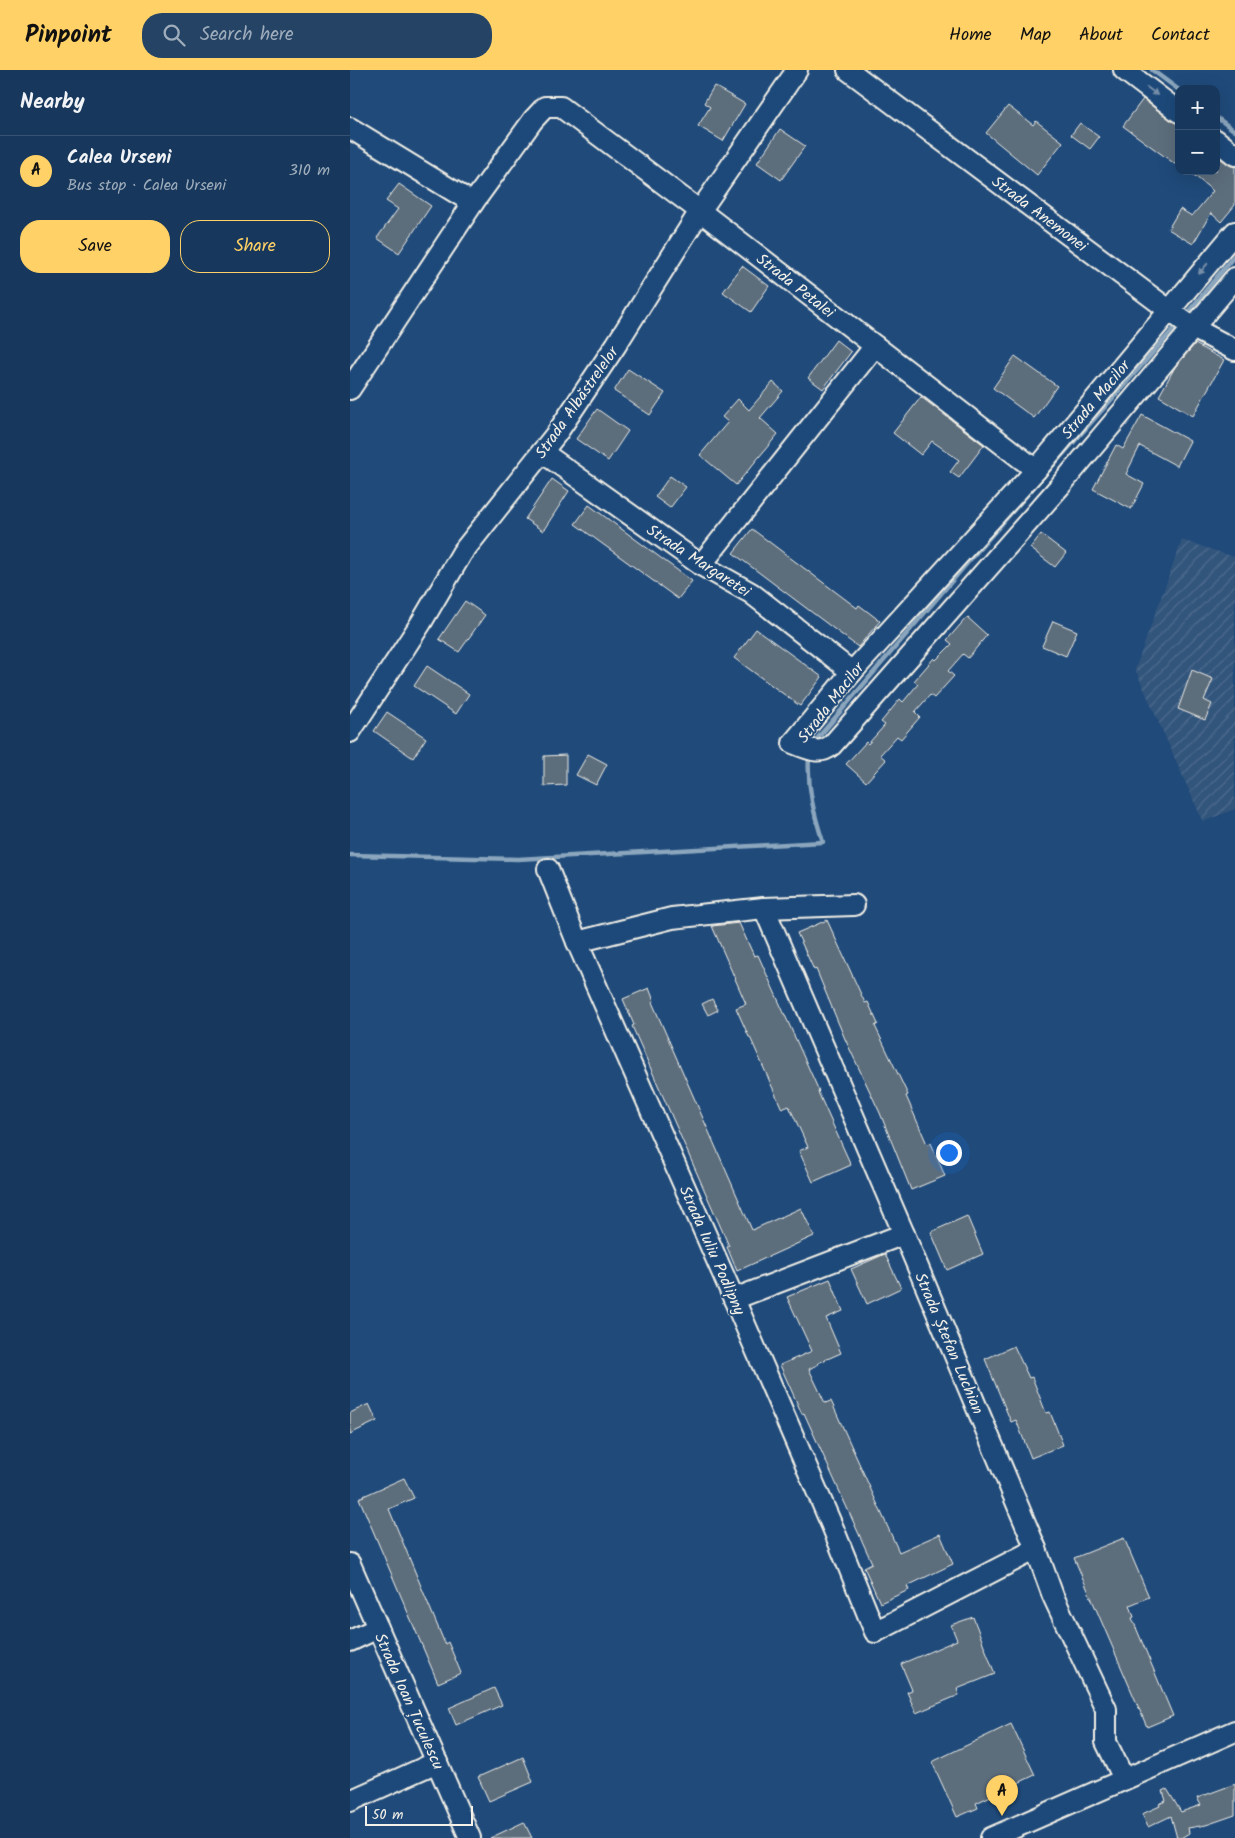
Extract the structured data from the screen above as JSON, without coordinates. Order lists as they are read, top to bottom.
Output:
{
  "streets": {
    "street": [
      "Strada Anemonei",
      "Strada Petalei",
      "Strada Macilor",
      "Strada Albăstrelelor",
      "Strada Margaretei",
      "Strada Iuliu Podlipny",
      "Strada Ștefan Luchian",
      "Strada Ioan Țuculescu"
    ]
  },
  "crossings": [
    ["Strada Anemonei", "Strada Macilor"],
    ["Strada Petalei", "Strada Macilor"],
    ["Strada Petalei", "Strada Albăstrelelor"],
    ["Strada Macilor", "Strada Margaretei"],
    ["Strada Albăstrelelor", "Strada Margaretei"],
    ["Strada Iuliu Podlipny", "Strada Ștefan Luchian"]
  ],
  "scale_bar": "50 m",
  "page": {
    "header": "Pinpoint",
    "search": "Search here",
    "nav": [
      "Home",
      "Map",
      "About",
      "Contact"
    ],
    "heading": "Nearby",
    "map_buttons": ["+", "−"],
    "list": [
      {
        "mark": "A",
        "name": "Calea Urseni",
        "note": "Bus stop · Calea Urseni",
        "value": "310 m"
      }
    ],
    "buttons": ["Save", "Share"],
    "pins": "A",
    "scale": "50 m"
  }
}
